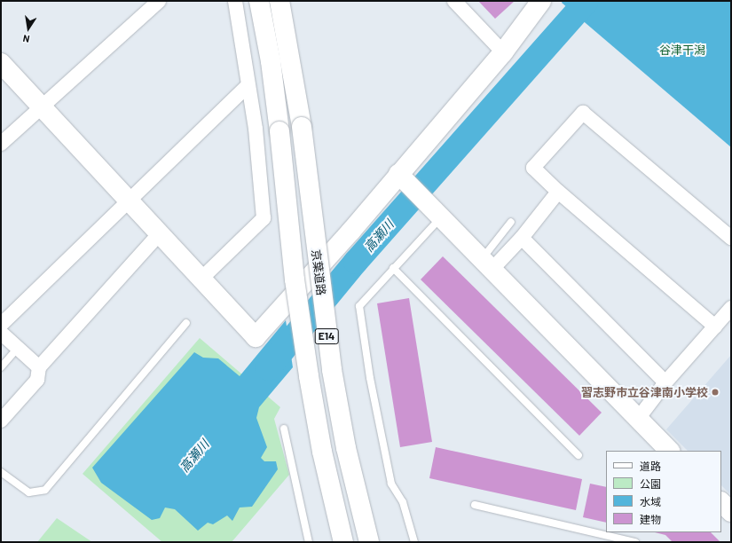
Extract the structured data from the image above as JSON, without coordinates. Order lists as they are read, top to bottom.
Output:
{
  "streets": {
    "main road": ["京葉道路", "E14"]
  },
  "water": ["高瀬川"],
  "parks": ["谷津干潟"],
  "places": ["習志野市立谷津南小学校"],
  "legend": [
    "道路",
    "公園",
    "水域",
    "建物"
  ],
  "north": "bottom"
}
